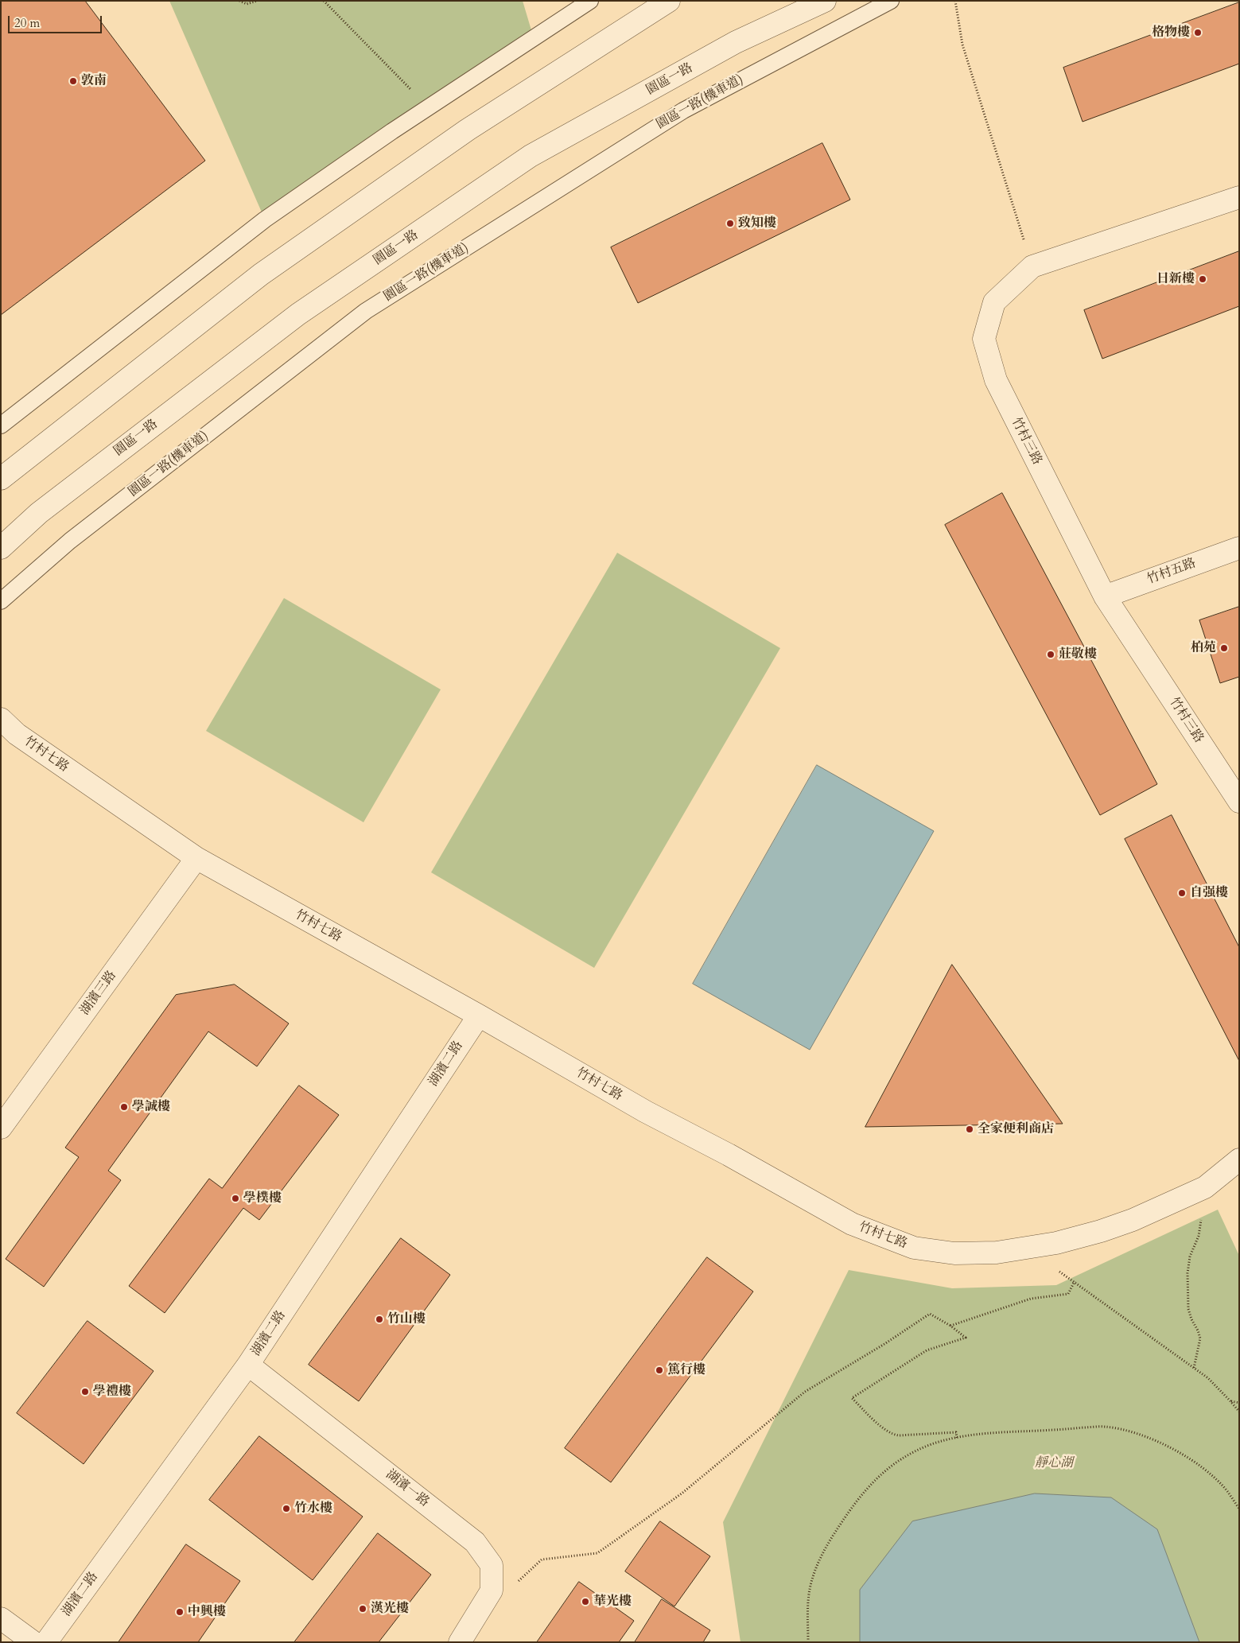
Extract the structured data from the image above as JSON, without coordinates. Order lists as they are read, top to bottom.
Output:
{
  "streets": {
    "street": [
      "園區一路",
      "竹村三路",
      "竹村五路",
      "竹村七路",
      "湖濱三路",
      "湖濱二路",
      "湖濱一路"
    ],
    "lane": ["園區一路(機車道)"]
  },
  "crossings": [
    ["竹村三路", "竹村五路"],
    ["竹村七路", "湖濱三路"],
    ["竹村七路", "湖濱二路"],
    ["湖濱二路", "湖濱一路"]
  ],
  "parks": ["靜心湖"],
  "places": [
    "格物樓",
    "敦南",
    "致知樓",
    "日新樓",
    "柏苑",
    "莊敬樓",
    "自强樓",
    "學誠樓",
    "全家便利商店",
    "學樸樓",
    "竹山樓",
    "篤行樓",
    "學禮樓",
    "竹水樓",
    "華光樓",
    "漢光樓",
    "中興樓"
  ],
  "scale_bar": "20 m"
}
